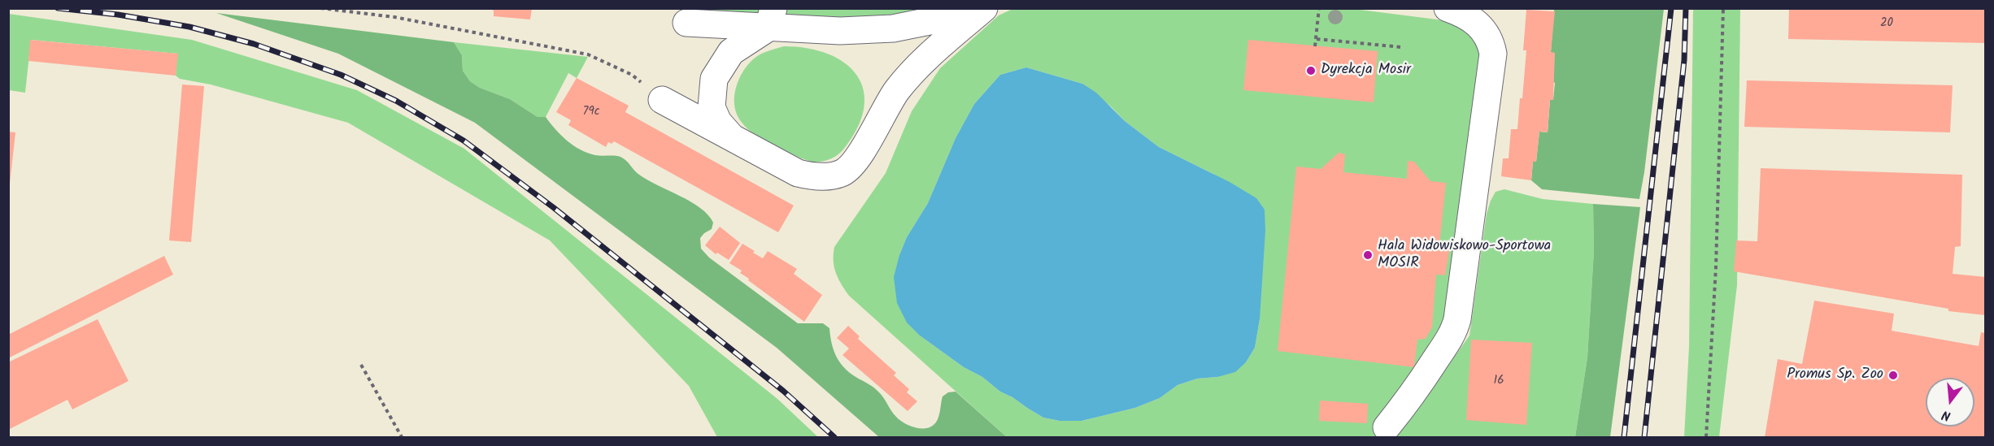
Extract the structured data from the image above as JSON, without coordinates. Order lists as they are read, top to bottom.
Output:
{
  "places": ["Dyrekcja Mosir", "Hala Widowiskowo-Sportowa MOSIR", "Promus Sp. Zoo"],
  "house_numbers": ["20", "79c", "16"],
  "north": "bottom"
}
